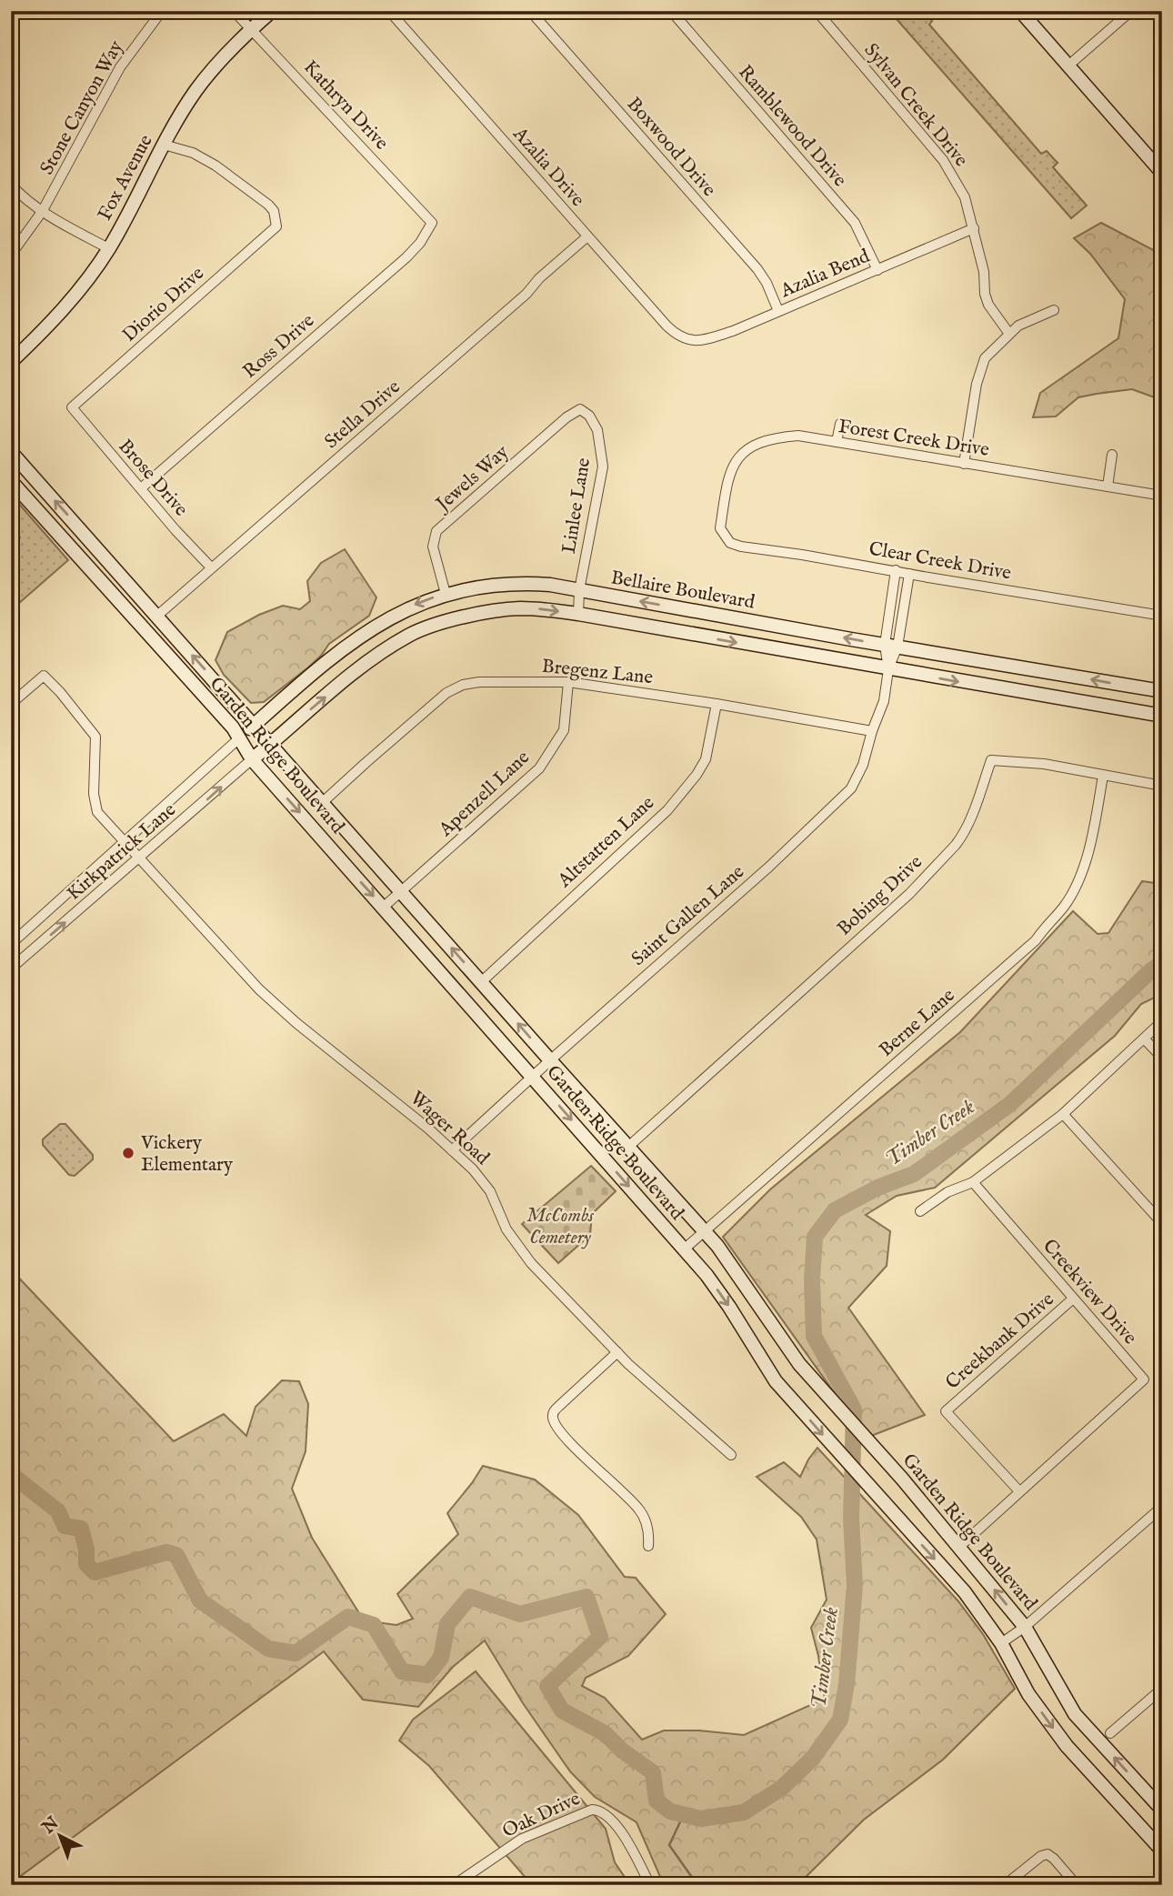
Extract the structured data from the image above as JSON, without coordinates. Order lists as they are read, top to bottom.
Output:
{
  "streets": {
    "main road": ["Fox Avenue", "Bellaire Boulevard", "Garden Ridge Boulevard"],
    "street": [
      "Kathryn Drive",
      "Sylvan Creek Drive",
      "Stone Canyon Way",
      "Ramblewood Drive",
      "Boxwood Drive",
      "Azalia Drive",
      "Azalia Bend",
      "Diorio Drive",
      "Ross Drive",
      "Stella Drive",
      "Forest Creek Drive",
      "Brose Drive",
      "Jewels Way",
      "Linlee Lane",
      "Clear Creek Drive",
      "Bregenz Lane",
      "Apenzell Lane",
      "Altstatten Lane",
      "Kirkpatrick Lane",
      "Bobing Drive",
      "Saint Gallen Lane",
      "Berne Lane",
      "Wager Road",
      "Creekview Drive",
      "Creekbank Drive",
      "Oak Drive"
    ]
  },
  "crossings": [
    ["Kathryn Drive", "Fox Avenue"],
    ["Kathryn Drive", "Ross Drive"],
    ["Sylvan Creek Drive", "Azalia Bend"],
    ["Ramblewood Drive", "Azalia Bend"],
    ["Boxwood Drive", "Azalia Bend"],
    ["Azalia Drive", "Azalia Bend"],
    ["Azalia Drive", "Stella Drive"],
    ["Fox Avenue", "Diorio Drive"],
    ["Diorio Drive", "Brose Drive"],
    ["Ross Drive", "Brose Drive"],
    ["Stella Drive", "Brose Drive"],
    ["Stella Drive", "Garden Ridge Boulevard"],
    ["Forest Creek Drive", "Clear Creek Drive"],
    ["Jewels Way", "Linlee Lane"],
    ["Jewels Way", "Bellaire Boulevard"],
    ["Linlee Lane", "Bellaire Boulevard"],
    ["Bellaire Boulevard", "Garden Ridge Boulevard"],
    ["Bellaire Boulevard", "Kirkpatrick Lane"],
    ["Bellaire Boulevard", "Saint Gallen Lane"],
    ["Bregenz Lane", "Garden Ridge Boulevard"],
    ["Bregenz Lane", "Apenzell Lane"],
    ["Bregenz Lane", "Altstatten Lane"],
    ["Bregenz Lane", "Saint Gallen Lane"],
    ["Garden Ridge Boulevard", "Apenzell Lane"],
    ["Garden Ridge Boulevard", "Altstatten Lane"],
    ["Garden Ridge Boulevard", "Kirkpatrick Lane"],
    ["Garden Ridge Boulevard", "Bobing Drive"],
    ["Garden Ridge Boulevard", "Saint Gallen Lane"],
    ["Garden Ridge Boulevard", "Berne Lane"],
    ["Garden Ridge Boulevard", "Creekview Drive"],
    ["Kirkpatrick Lane", "Wager Road"],
    ["Bobing Drive", "Berne Lane"],
    ["Saint Gallen Lane", "Wager Road"],
    ["Creekview Drive", "Creekbank Drive"]
  ],
  "water": ["Timber Creek"],
  "parks": ["McCombs Cemetery"],
  "places": ["Vickery Elementary"],
  "north": "top left"
}
